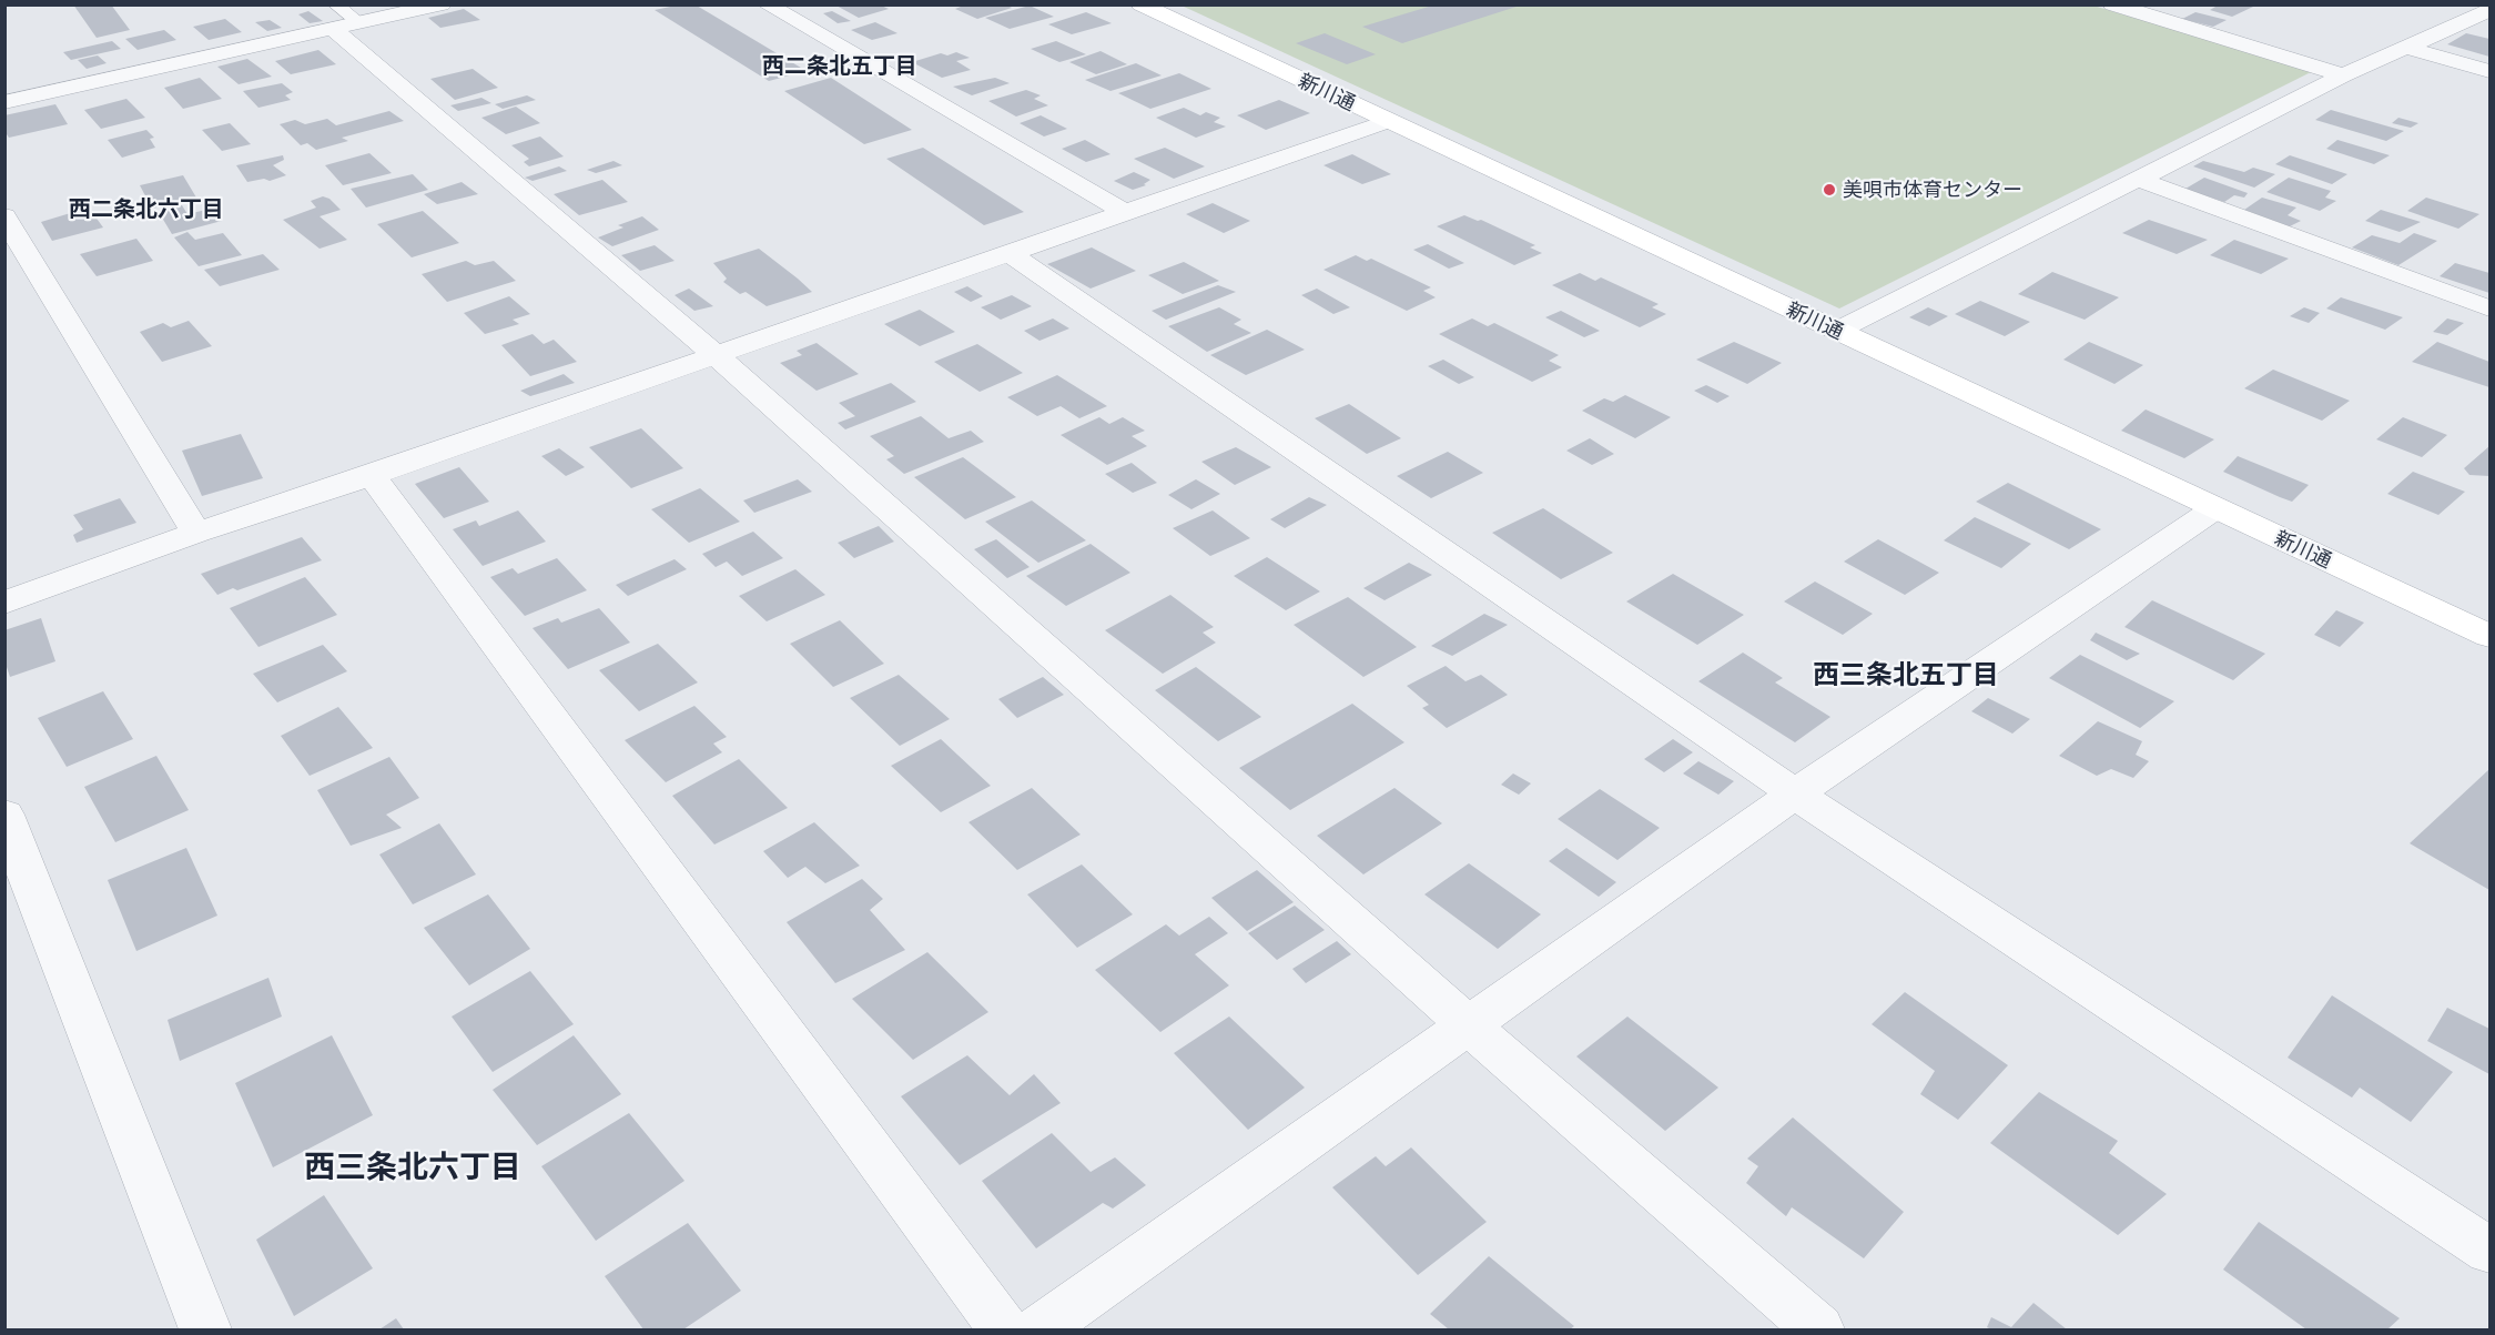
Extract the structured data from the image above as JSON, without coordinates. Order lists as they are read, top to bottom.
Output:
{
  "streets": {
    "street": ["新川通"]
  },
  "districts": [
    "西二条北五丁目",
    "西二条北六丁目",
    "西三条北五丁目",
    "西三条北六丁目"
  ],
  "places": ["美唄市体育センター"]
}
